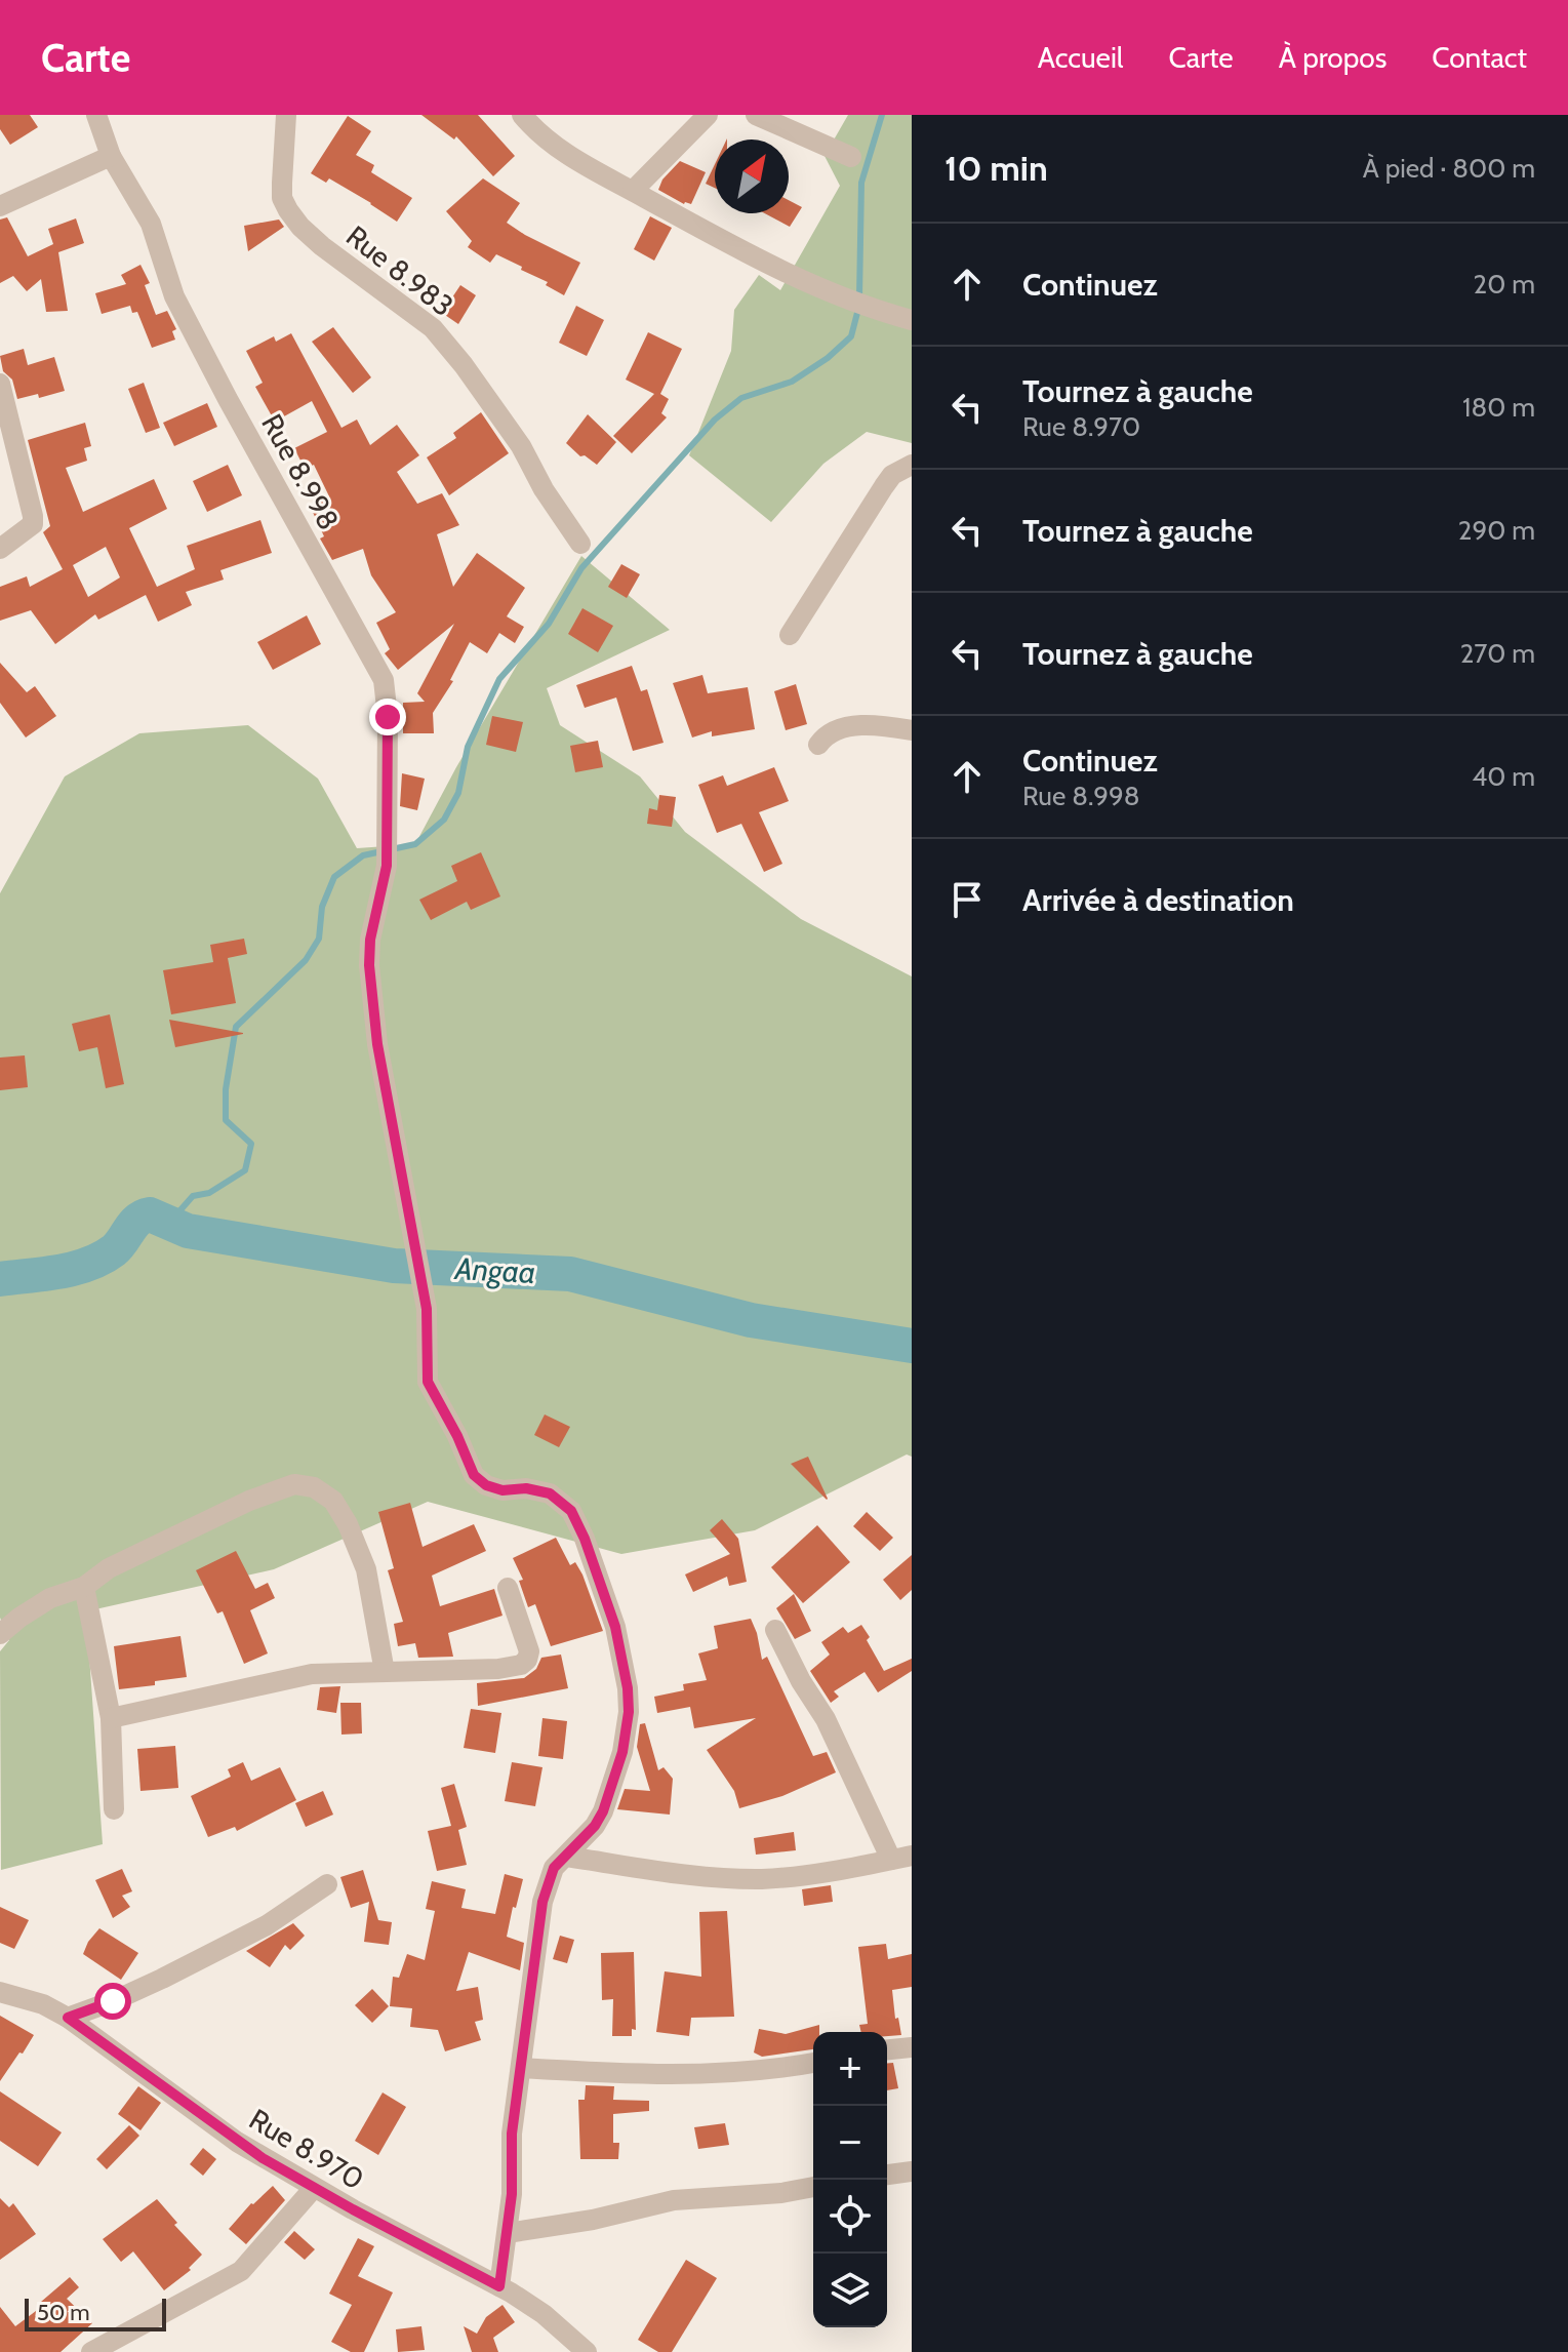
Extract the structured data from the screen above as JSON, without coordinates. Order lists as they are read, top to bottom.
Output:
{
  "streets": {
    "street": ["Rue 8.983", "Rue 8.998", "Rue 8.970"]
  },
  "crossings": [
    ["Rue 8.998", "Rue 8.970"]
  ],
  "water": ["Angaa"],
  "scale_bar": "50 m",
  "north": "top right",
  "page": {
    "header": "Carte",
    "nav": [
      "Accueil",
      "Carte",
      "À propos",
      "Contact"
    ],
    "heading": ["10 min", "À pied · 800 m"],
    "list": [
      ["Continuez", "20 m"],
      ["Tournez à gauche", "Rue 8.970", "180 m"],
      ["Tournez à gauche", "290 m"],
      ["Tournez à gauche", "270 m"],
      ["Continuez", "Rue 8.998", "40 m"],
      "Arrivée à destination"
    ],
    "map_buttons": ["+", "−"],
    "scale": "50 m"
  }
}
